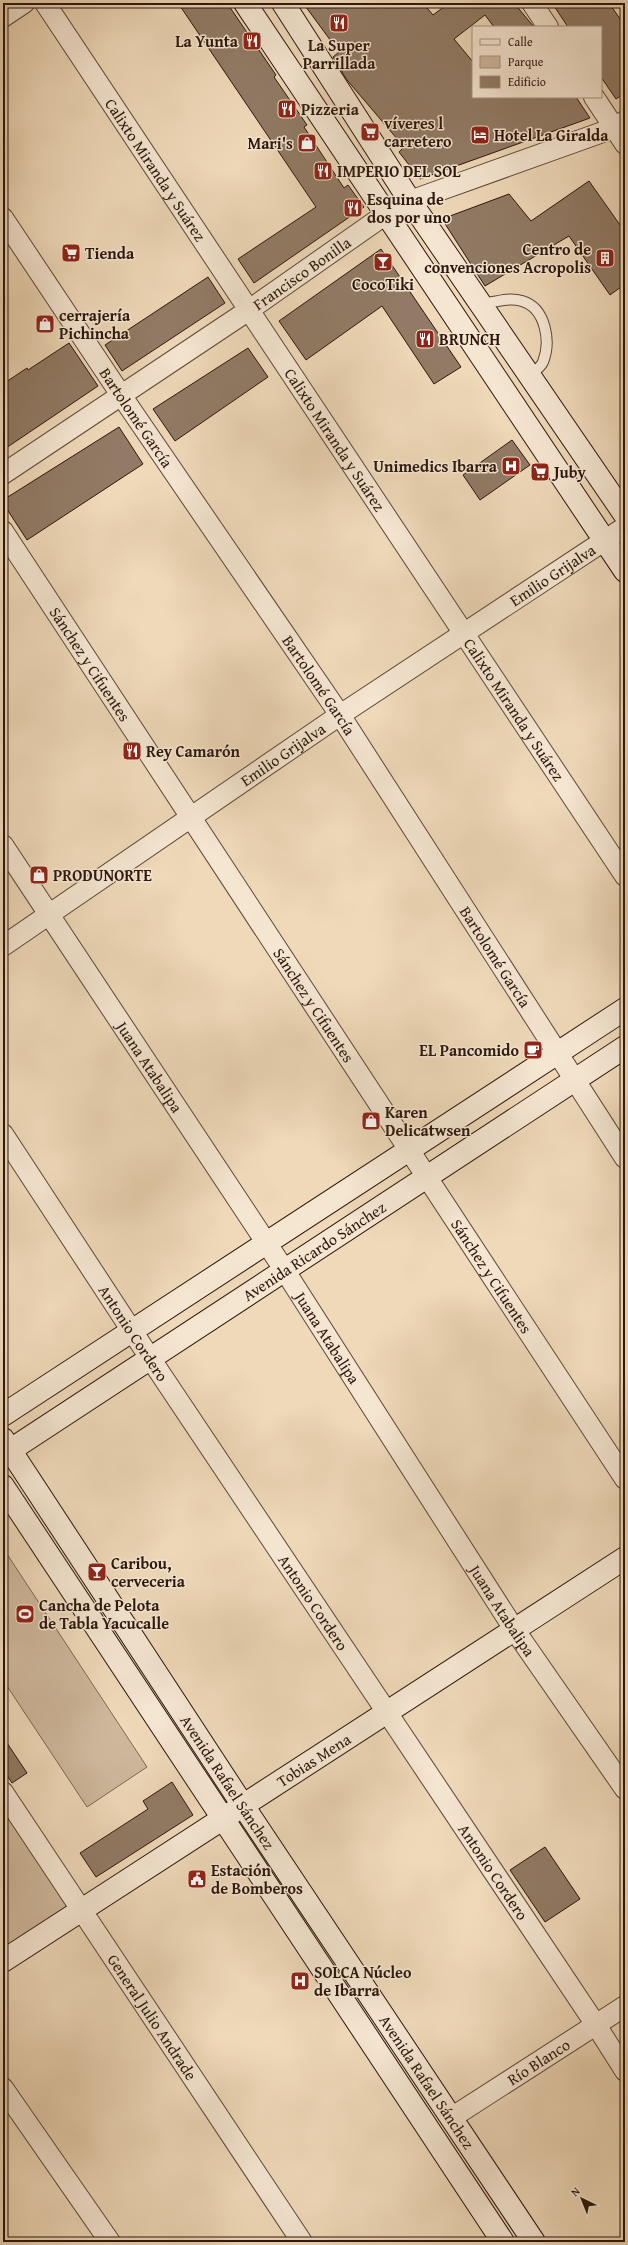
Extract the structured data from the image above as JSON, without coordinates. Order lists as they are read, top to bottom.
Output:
{
  "streets": {
    "main road": ["Avenida Ricardo Sánchez", "Tobias Mena", "Avenida Rafael Sánchez"],
    "street": [
      "Calixto Miranda y Suárez",
      "Francisco Bonilla",
      "Bartolomé García",
      "Emilio Grijalva",
      "Sánchez y Cifuentes",
      "Juana Atabalipa",
      "Antonio Cordero",
      "General Julio Andrade",
      "Río Blanco"
    ]
  },
  "crossings": [
    ["Calixto Miranda y Suárez", "Francisco Bonilla"],
    ["Calixto Miranda y Suárez", "Emilio Grijalva"],
    ["Francisco Bonilla", "Bartolomé García"],
    ["Bartolomé García", "Emilio Grijalva"],
    ["Bartolomé García", "Avenida Ricardo Sánchez"],
    ["Emilio Grijalva", "Sánchez y Cifuentes"],
    ["Emilio Grijalva", "Juana Atabalipa"],
    ["Sánchez y Cifuentes", "Avenida Ricardo Sánchez"],
    ["Juana Atabalipa", "Avenida Ricardo Sánchez"],
    ["Juana Atabalipa", "Tobias Mena"],
    ["Avenida Ricardo Sánchez", "Antonio Cordero"],
    ["Avenida Ricardo Sánchez", "Avenida Rafael Sánchez"],
    ["Antonio Cordero", "Tobias Mena"],
    ["Antonio Cordero", "Río Blanco"],
    ["Tobias Mena", "Avenida Rafael Sánchez"],
    ["Tobias Mena", "General Julio Andrade"],
    ["Avenida Rafael Sánchez", "Río Blanco"]
  ],
  "places": {
    "restaurant": [
      "La Super Parrillada",
      "La Yunta",
      "Pizzeria",
      "IMPERIO DEL SOL",
      "Esquina de dos por uno",
      "BRUNCH",
      "Rey Camarón"
    ],
    "supermarket": ["víveres l carretero", "Tienda", "Juby"],
    "hotel": ["Hotel La Giralda"],
    "shop": [
      "Mari's",
      "cerrajería Pichincha",
      "PRODUNORTE",
      "Karen Delicatwsen"
    ],
    "building": ["Centro de convenciones Acropolis"],
    "bar": ["CocoTiki", "Caribou, cerveceria"],
    "hospital": ["Unimedics Ibarra", "SOLCA Núcleo de Ibarra"],
    "cafe": ["EL Pancomido"],
    "sports": ["Cancha de Pelota de Tabla Yacucalle"],
    "public building": ["Estación de Bomberos"]
  },
  "legend": ["Calle", "Parque", "Edificio"],
  "north": "top left"
}
